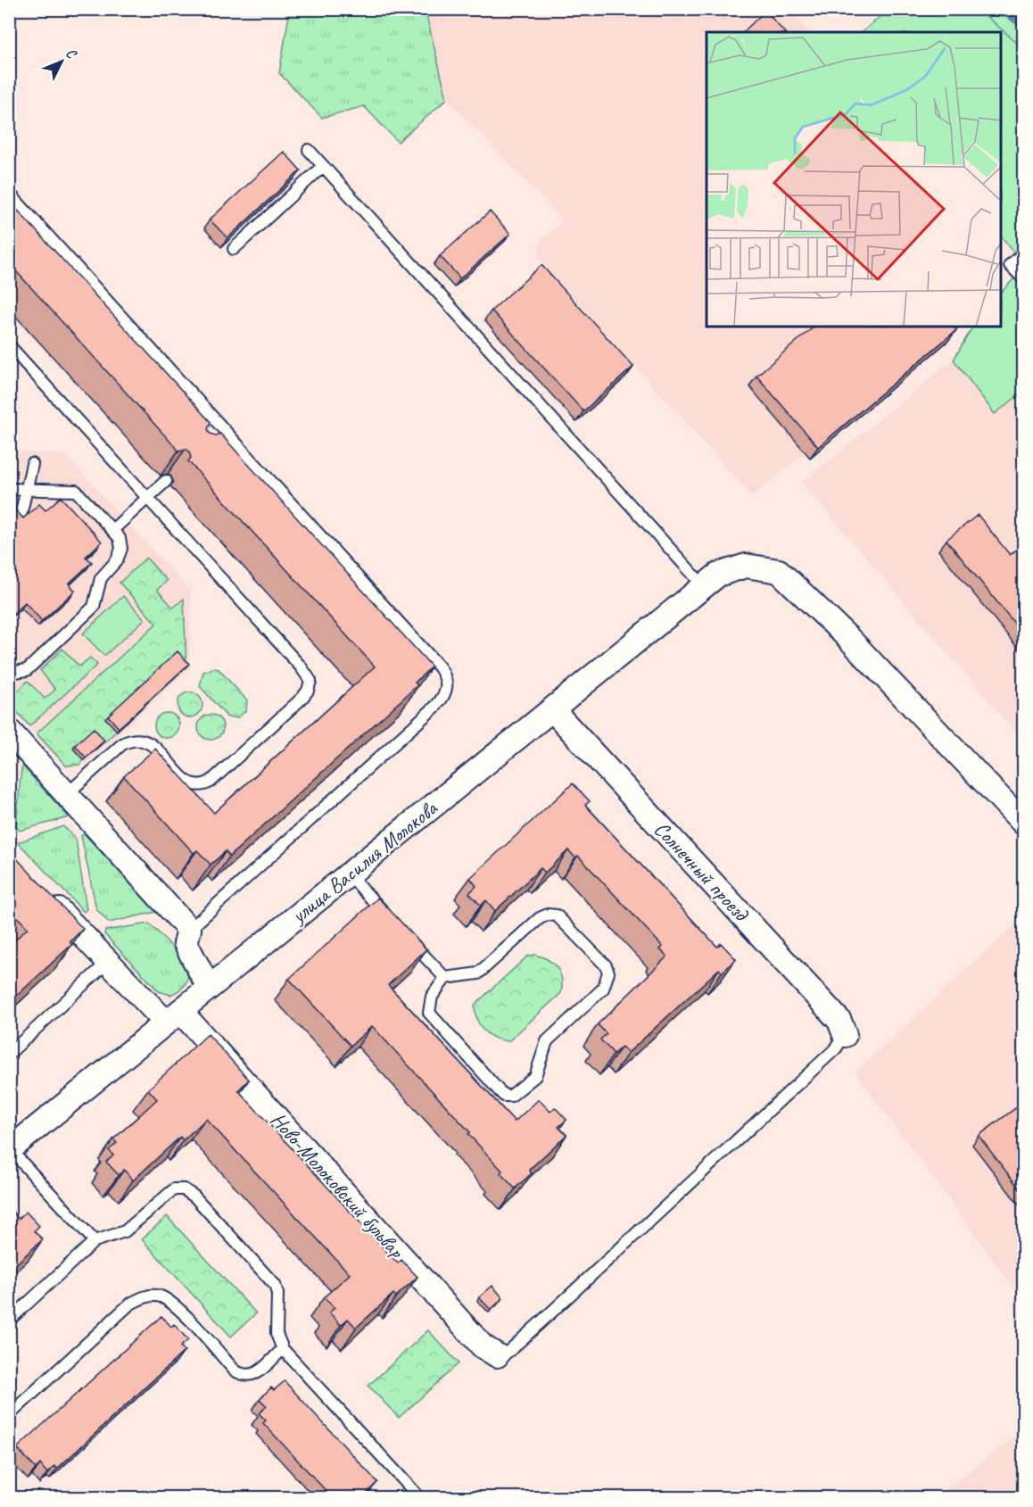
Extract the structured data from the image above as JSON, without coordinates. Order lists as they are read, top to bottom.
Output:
{
  "streets": {
    "street": ["улица Василия Молокова", "Солнечный проезд", "Ново-Молоковский бульвар"]
  },
  "crossings": [
    ["улица Василия Молокова", "Солнечный проезд"],
    ["улица Василия Молокова", "Ново-Молоковский бульвар"]
  ],
  "north": "top right"
}
